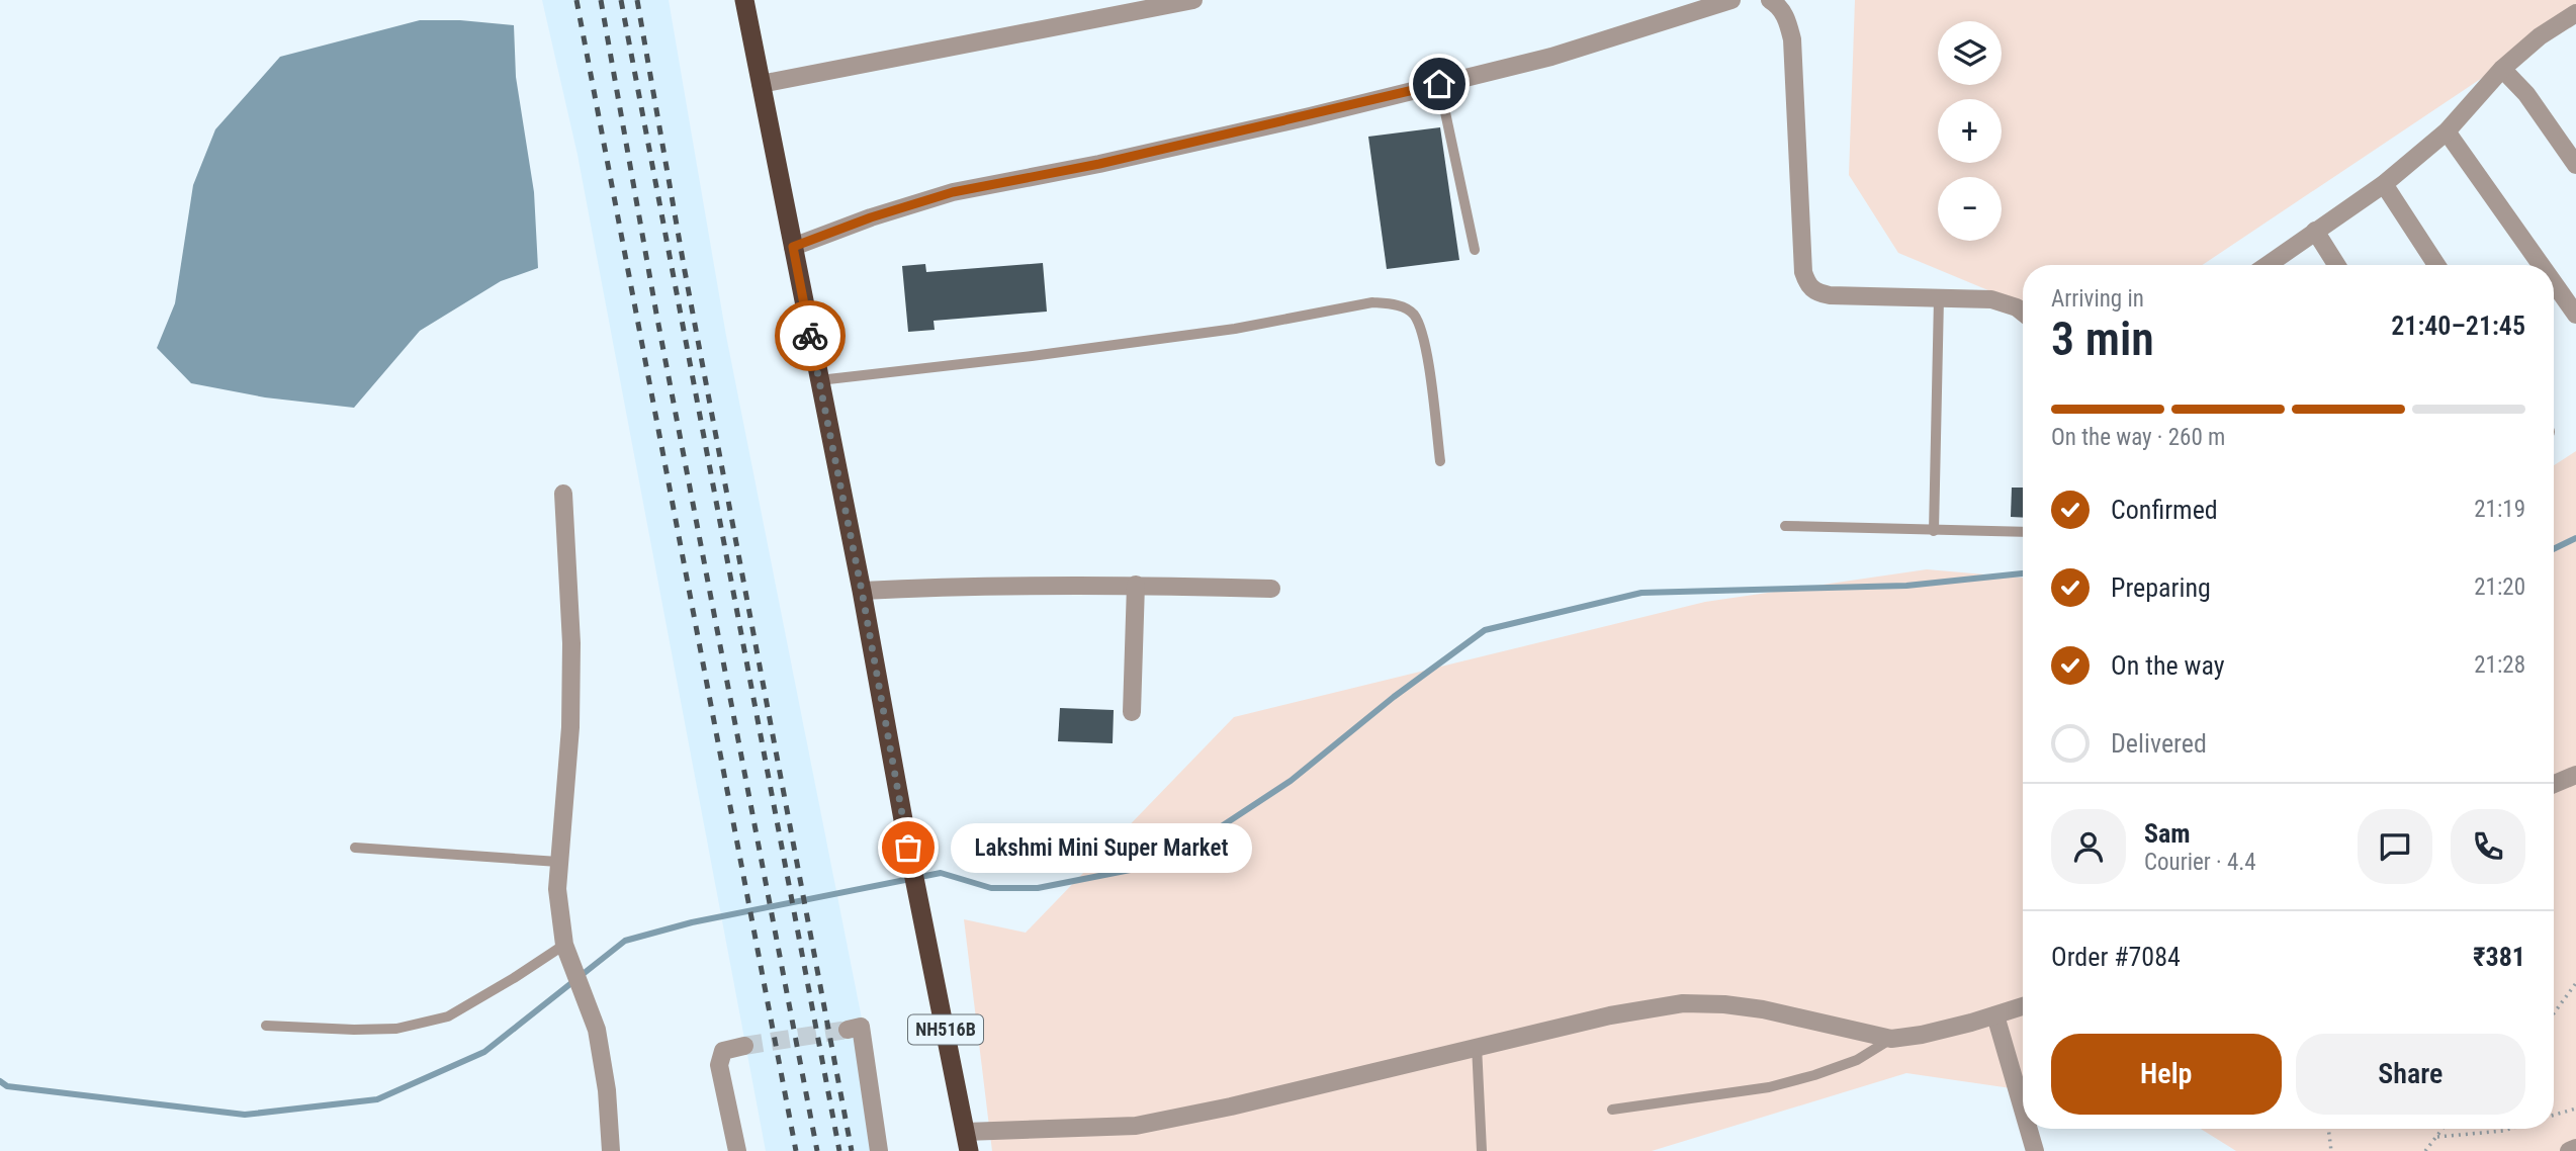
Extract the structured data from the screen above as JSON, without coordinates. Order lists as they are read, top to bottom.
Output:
{
  "streets": {
    "highway": ["NH516B"]
  },
  "places": ["Lakshmi Mini Super Market"],
  "page": {
    "map_buttons": ["+", "−"],
    "heading": ["3 min", "Arriving in", "21:40–21:45"],
    "panel": [
      "Sam",
      "Courier · 4.4",
      "Order #7084",
      "₹381"
    ],
    "bar": "On the way · 260 m",
    "list": [
      ["Confirmed", "21:19"],
      ["Preparing", "21:20"],
      ["On the way", "21:28"],
      "Delivered"
    ],
    "bubble": "Lakshmi Mini Super Market",
    "buttons": ["Help", "Share"]
  }
}
